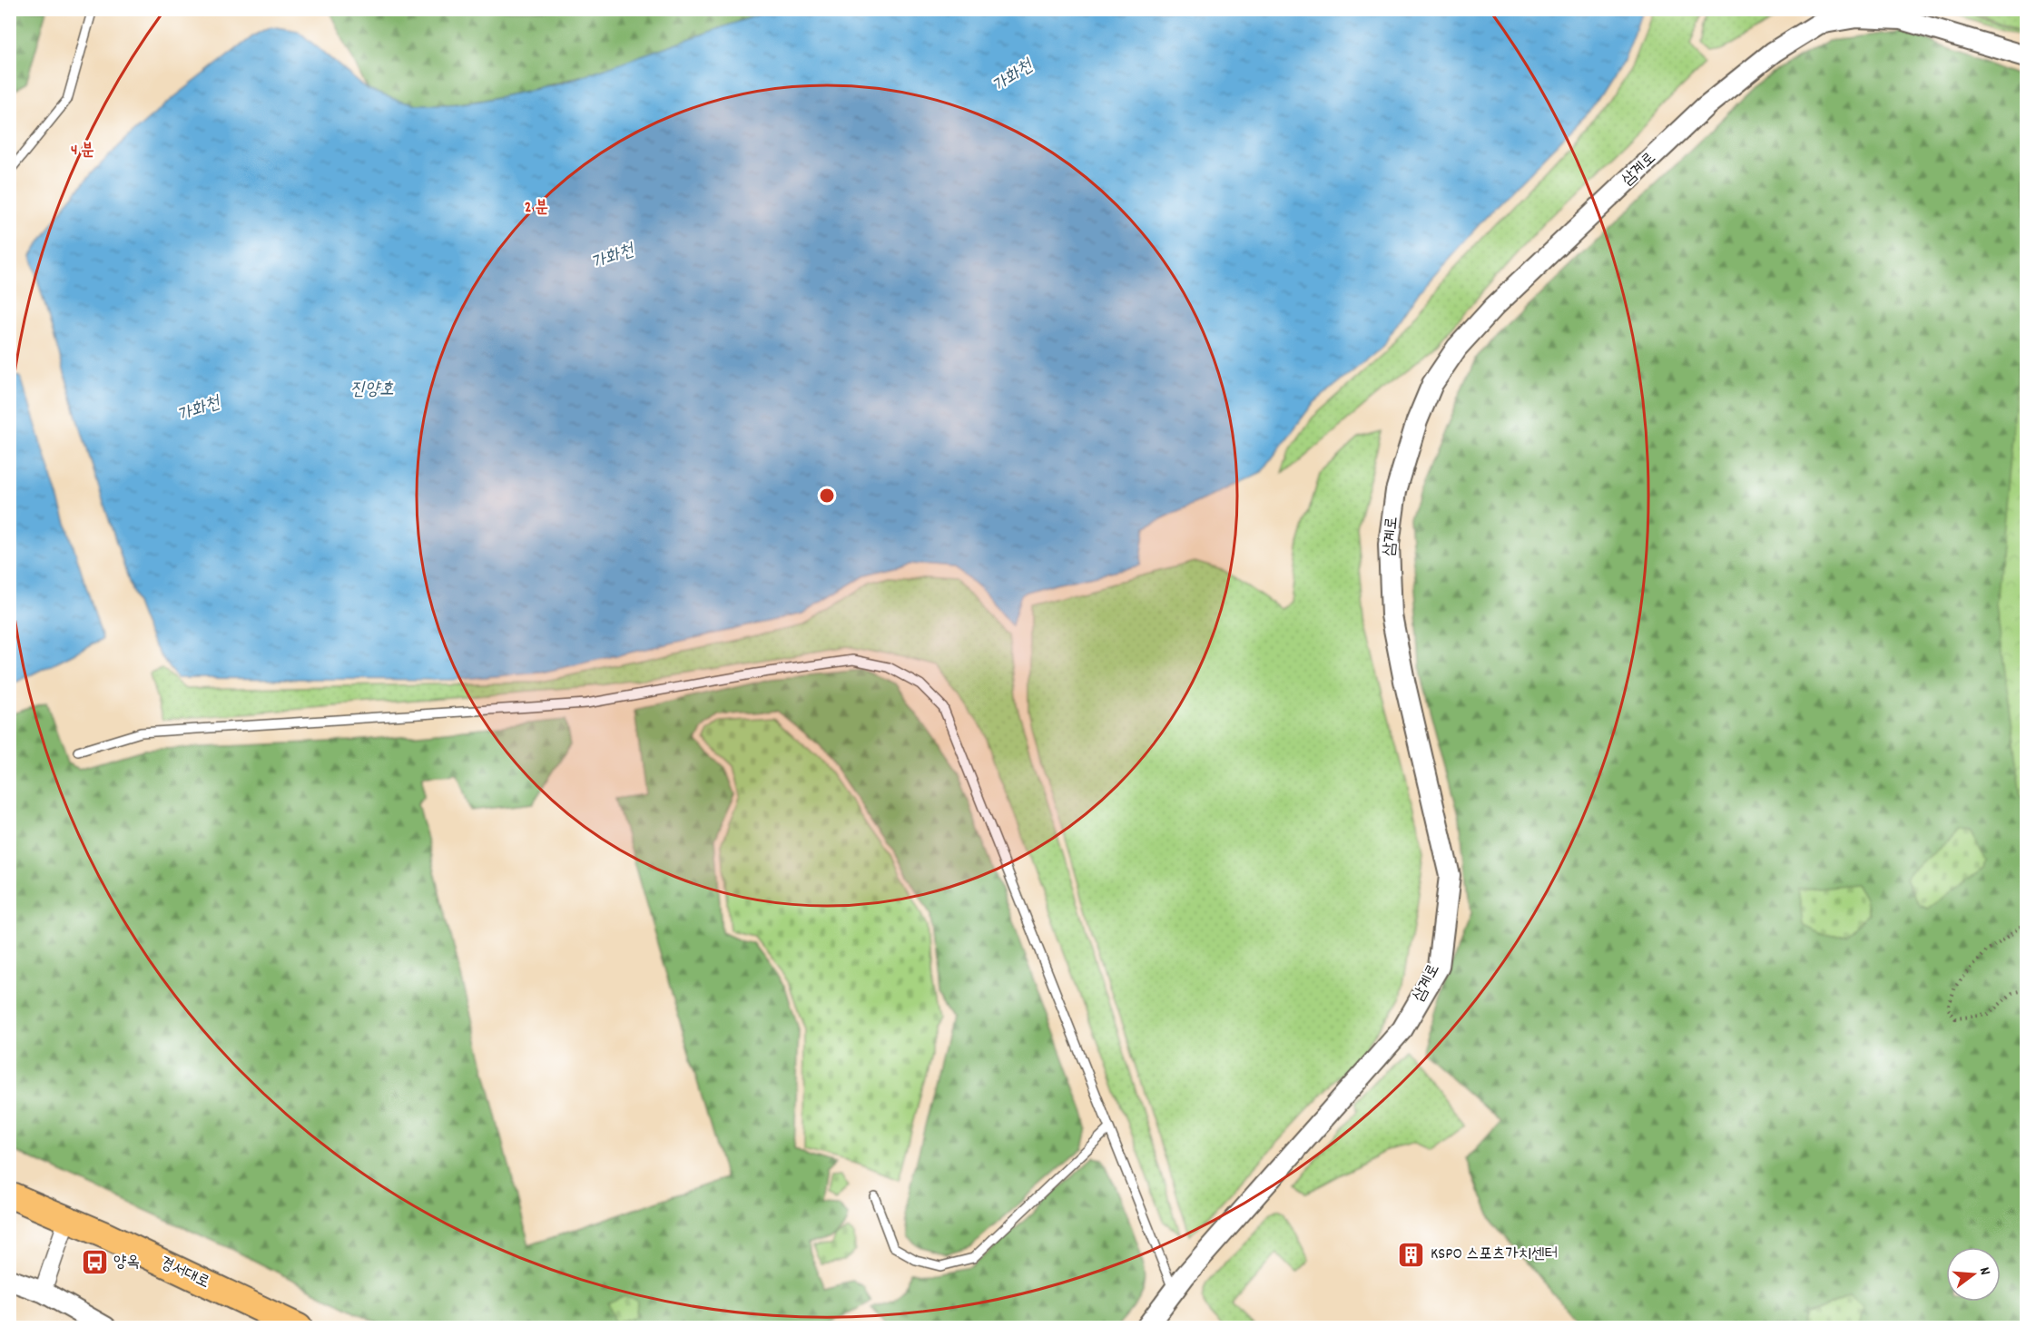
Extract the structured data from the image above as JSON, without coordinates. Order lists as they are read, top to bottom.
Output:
{
  "streets": {
    "main road": ["경서대로"],
    "street": ["삼계로"]
  },
  "water": ["가화천", "진양호"],
  "places": {
    "building": ["KSPO 스포츠가치센터"],
    "bus stop": ["양옥"]
  },
  "north": "right",
  "rings": ["4 분", "2 분"]
}
